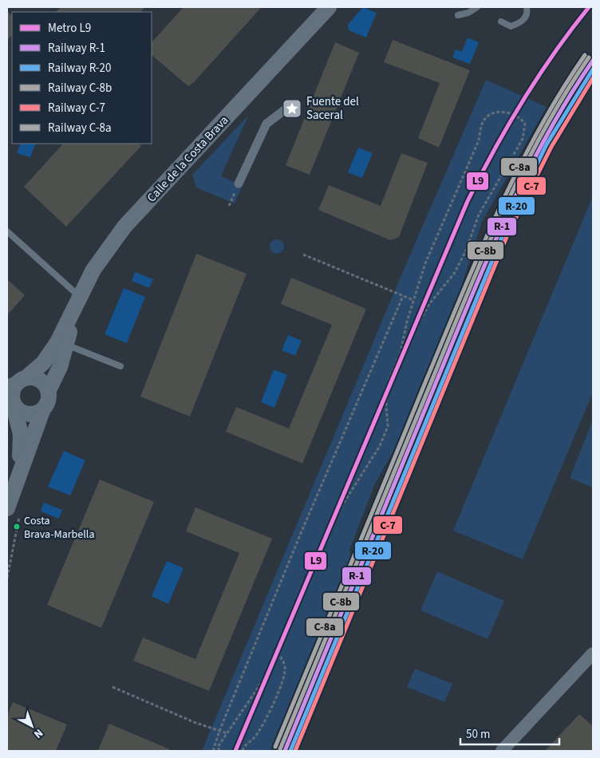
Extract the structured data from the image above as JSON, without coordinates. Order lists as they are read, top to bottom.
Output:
{
  "streets": {
    "street": ["Calle de la Costa Brava"]
  },
  "places": {
    "place": ["Fuente del Saceral"],
    "other": ["Costa Brava-Marbella"]
  },
  "lines": [
    "metro line L9",
    "rail line C-8a",
    "rail line C-8b",
    "rail line R-1",
    "rail line R-20",
    "rail line C-7"
  ],
  "legend": [
    "Metro L9",
    "Railway R-1",
    "Railway R-20",
    "Railway C-8b",
    "Railway C-7",
    "Railway C-8a"
  ],
  "scale_bar": "50 m",
  "north": "bottom right"
}
